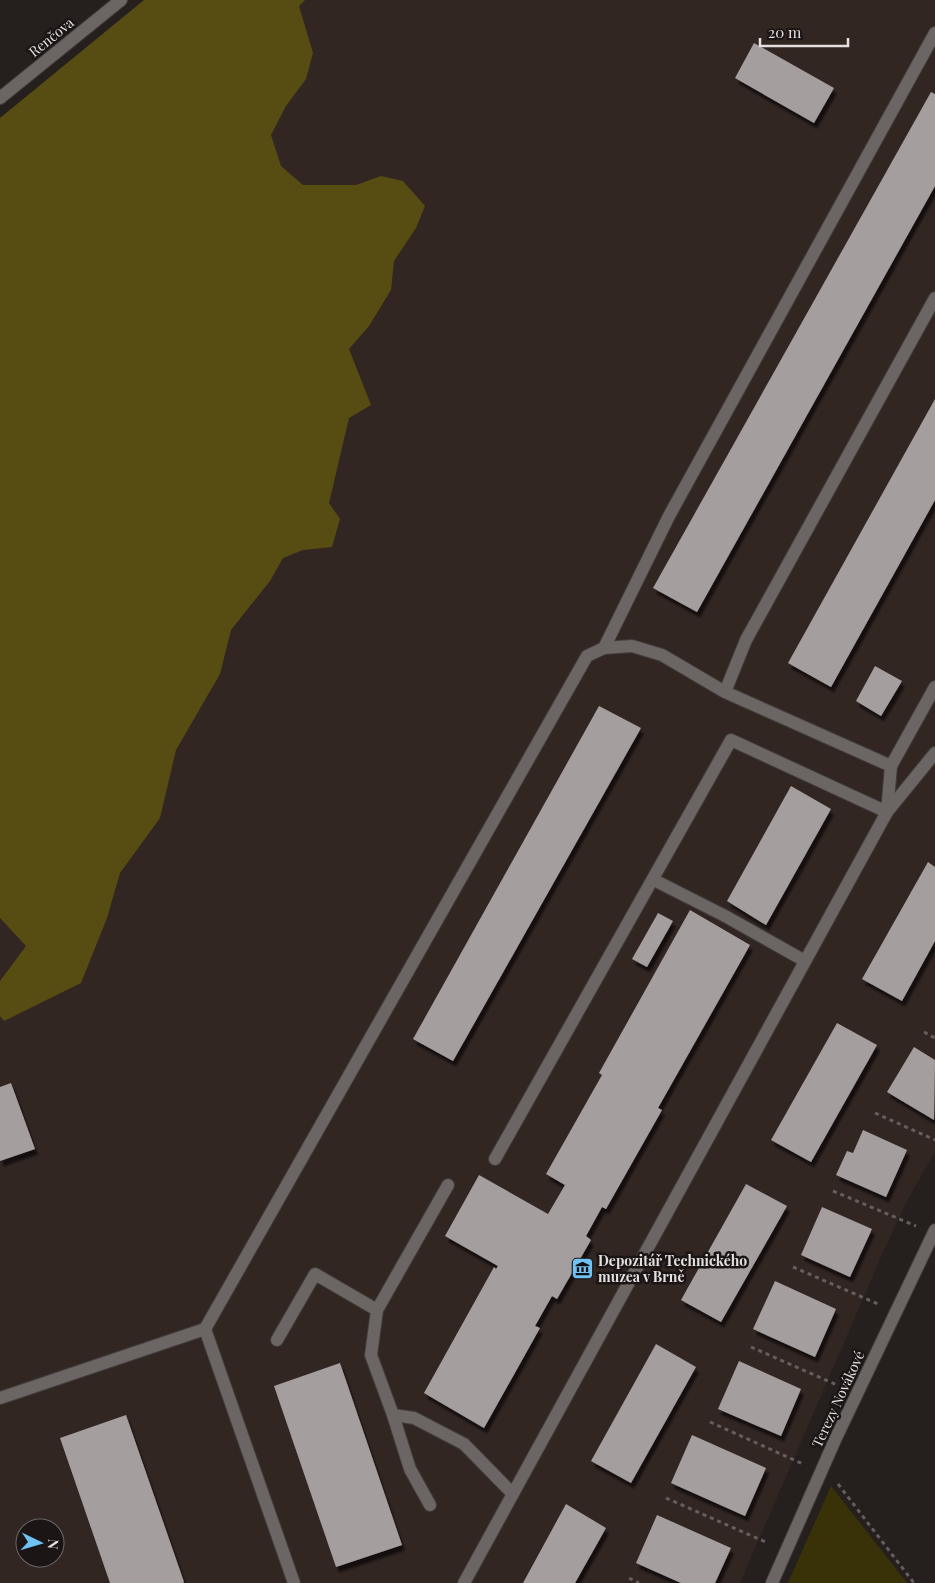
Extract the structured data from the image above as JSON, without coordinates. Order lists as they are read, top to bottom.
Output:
{
  "streets": {
    "street": ["Renčova", "Terezy Novákové"]
  },
  "places": {
    "museum": ["Depozitář Technického muzea v Brně"]
  },
  "scale_bar": "20 m",
  "north": "right"
}
